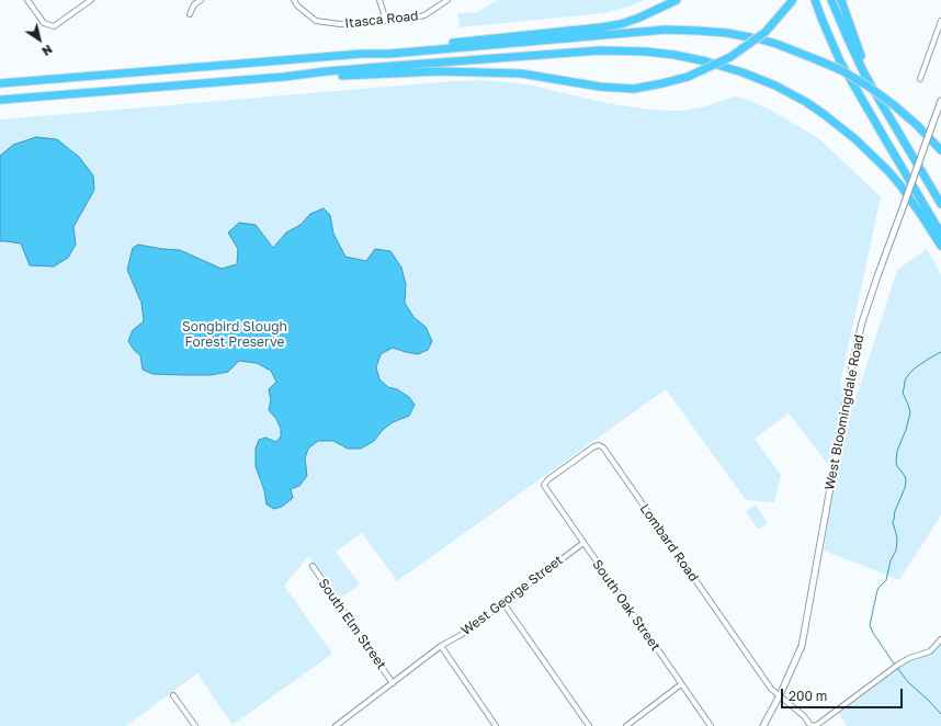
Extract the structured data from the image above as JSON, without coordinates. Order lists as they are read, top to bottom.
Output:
{
  "streets": {
    "street": [
      "Itasca Road",
      "West Bloomingdale Road",
      "Lombard Road",
      "West George Street",
      "South Oak Street",
      "South Elm Street"
    ]
  },
  "crossings": [
    ["West Bloomingdale Road", "Lombard Road"],
    ["Lombard Road", "South Oak Street"],
    ["West George Street", "South Oak Street"],
    ["West George Street", "South Elm Street"]
  ],
  "parks": ["Songbird Slough Forest Preserve"],
  "scale_bar": "200 m",
  "north": "bottom right"
}
